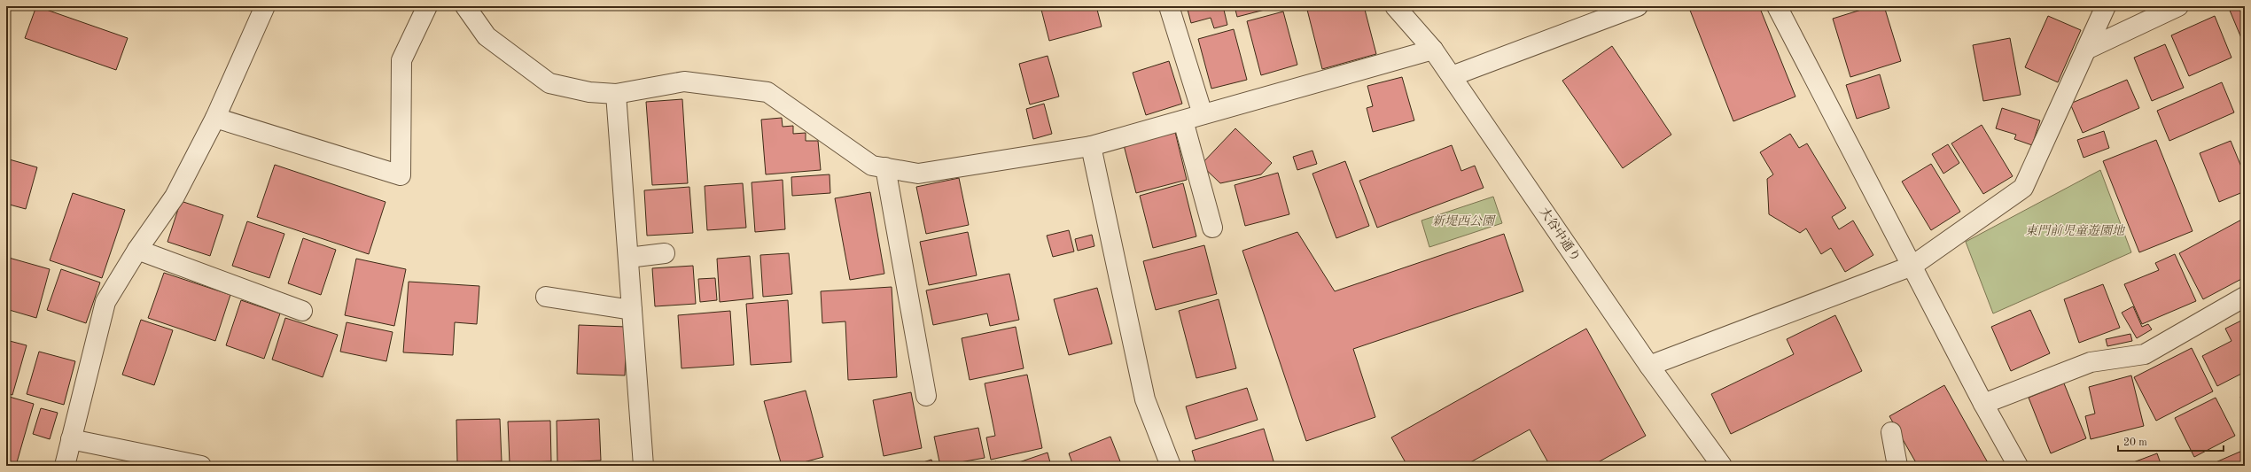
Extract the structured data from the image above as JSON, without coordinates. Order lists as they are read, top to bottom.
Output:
{
  "streets": {
    "street": ["大谷中通り"]
  },
  "parks": ["新堤西公園", "東門前児童遊園地"],
  "scale_bar": "20 m"
}
